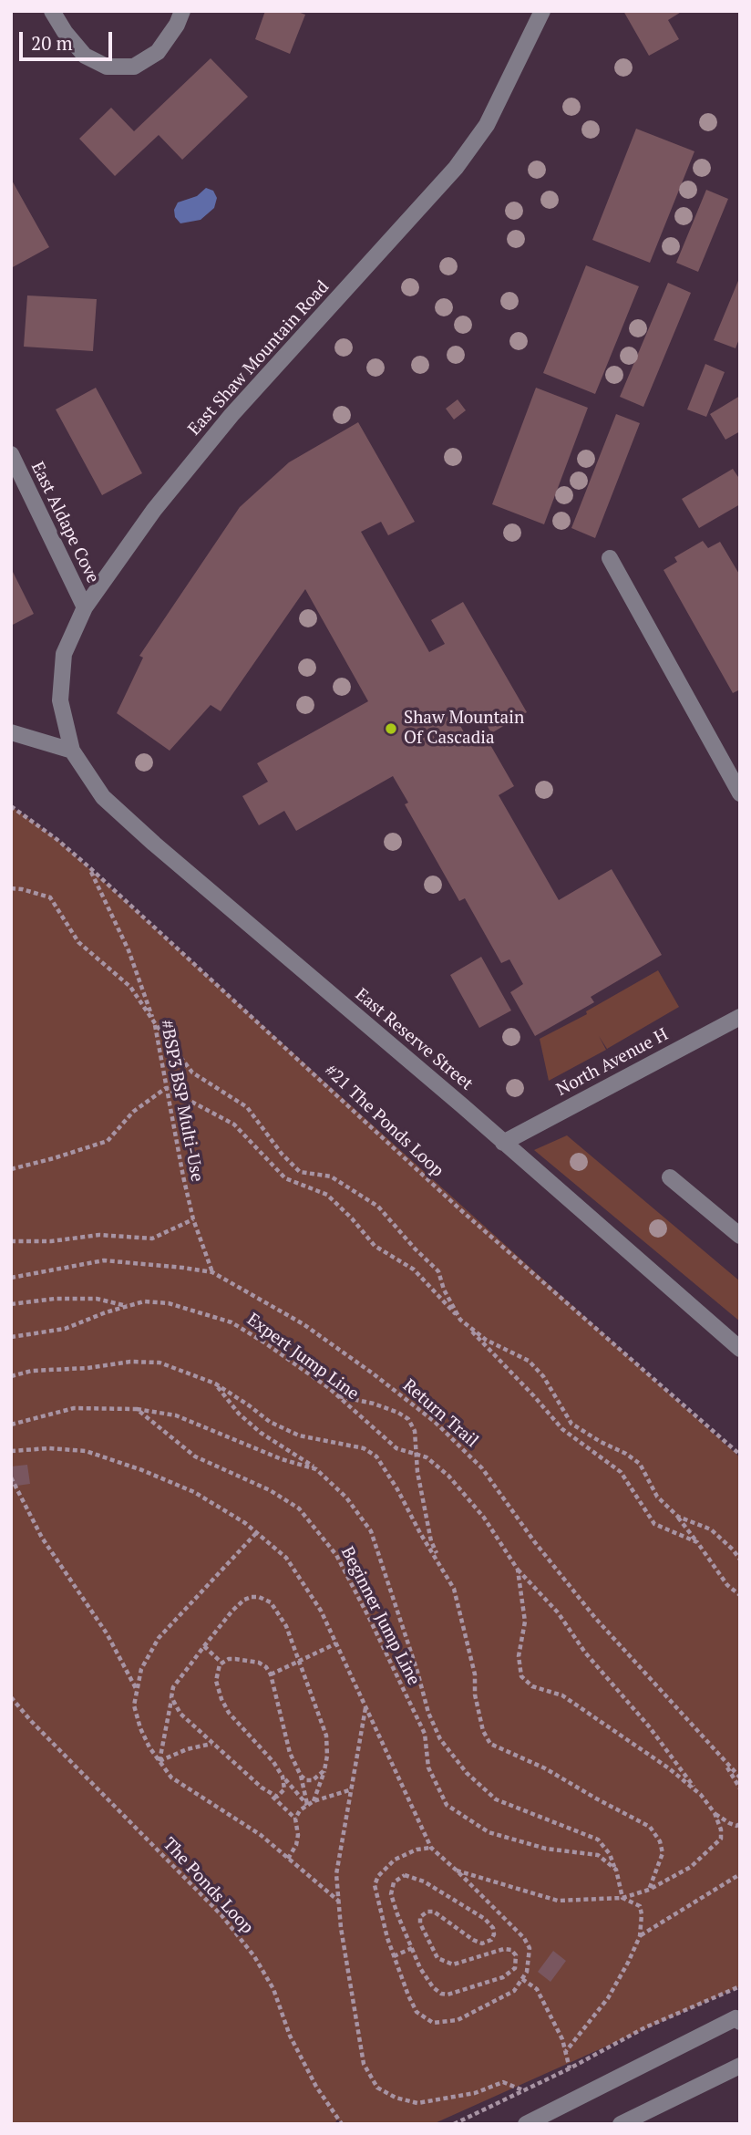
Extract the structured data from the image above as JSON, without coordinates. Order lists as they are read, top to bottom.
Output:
{
  "streets": {
    "street": [
      "East Shaw Mountain Road",
      "East Aldape Cove",
      "East Reserve Street",
      "North Avenue H"
    ],
    "path": [
      "#BSP3 BSP Multi-Use",
      "#21 The Ponds Loop",
      "Expert Jump Line",
      "Return Trail",
      "Beginner Jump Line",
      "The Ponds Loop"
    ]
  },
  "crossings": [
    ["East Shaw Mountain Road", "East Aldape Cove"],
    ["East Shaw Mountain Road", "East Reserve Street"],
    ["East Reserve Street", "North Avenue H"],
    ["#BSP3 BSP Multi-Use", "#21 The Ponds Loop"],
    ["#BSP3 BSP Multi-Use", "Return Trail"]
  ],
  "places": ["Shaw Mountain Of Cascadia"],
  "scale_bar": "20 m"
}
